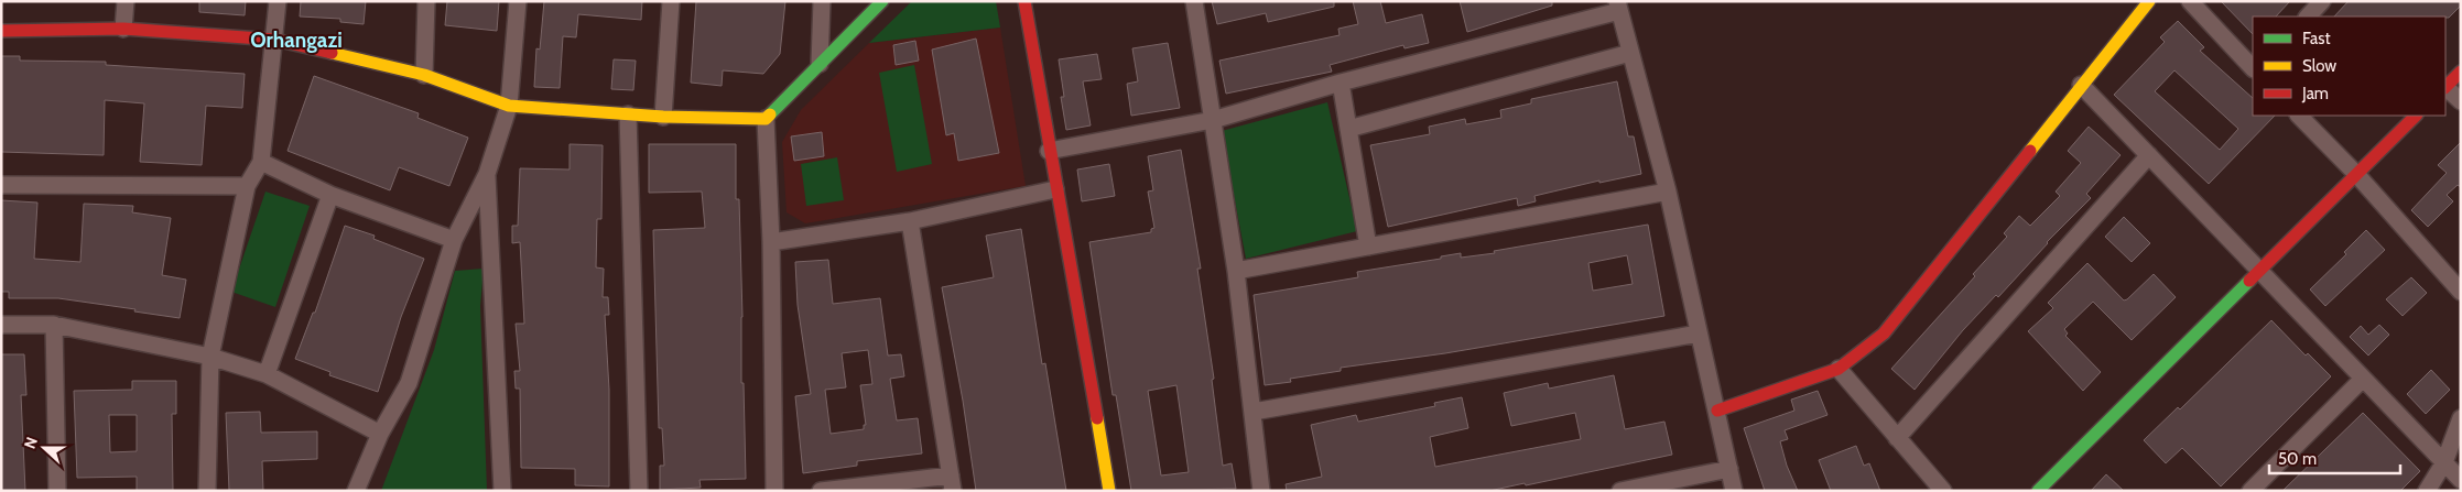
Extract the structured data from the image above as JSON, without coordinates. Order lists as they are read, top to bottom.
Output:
{
  "districts": ["Orhangazi"],
  "legend": ["Fast", "Slow", "Jam"],
  "scale_bar": "50 m",
  "north": "left"
}
